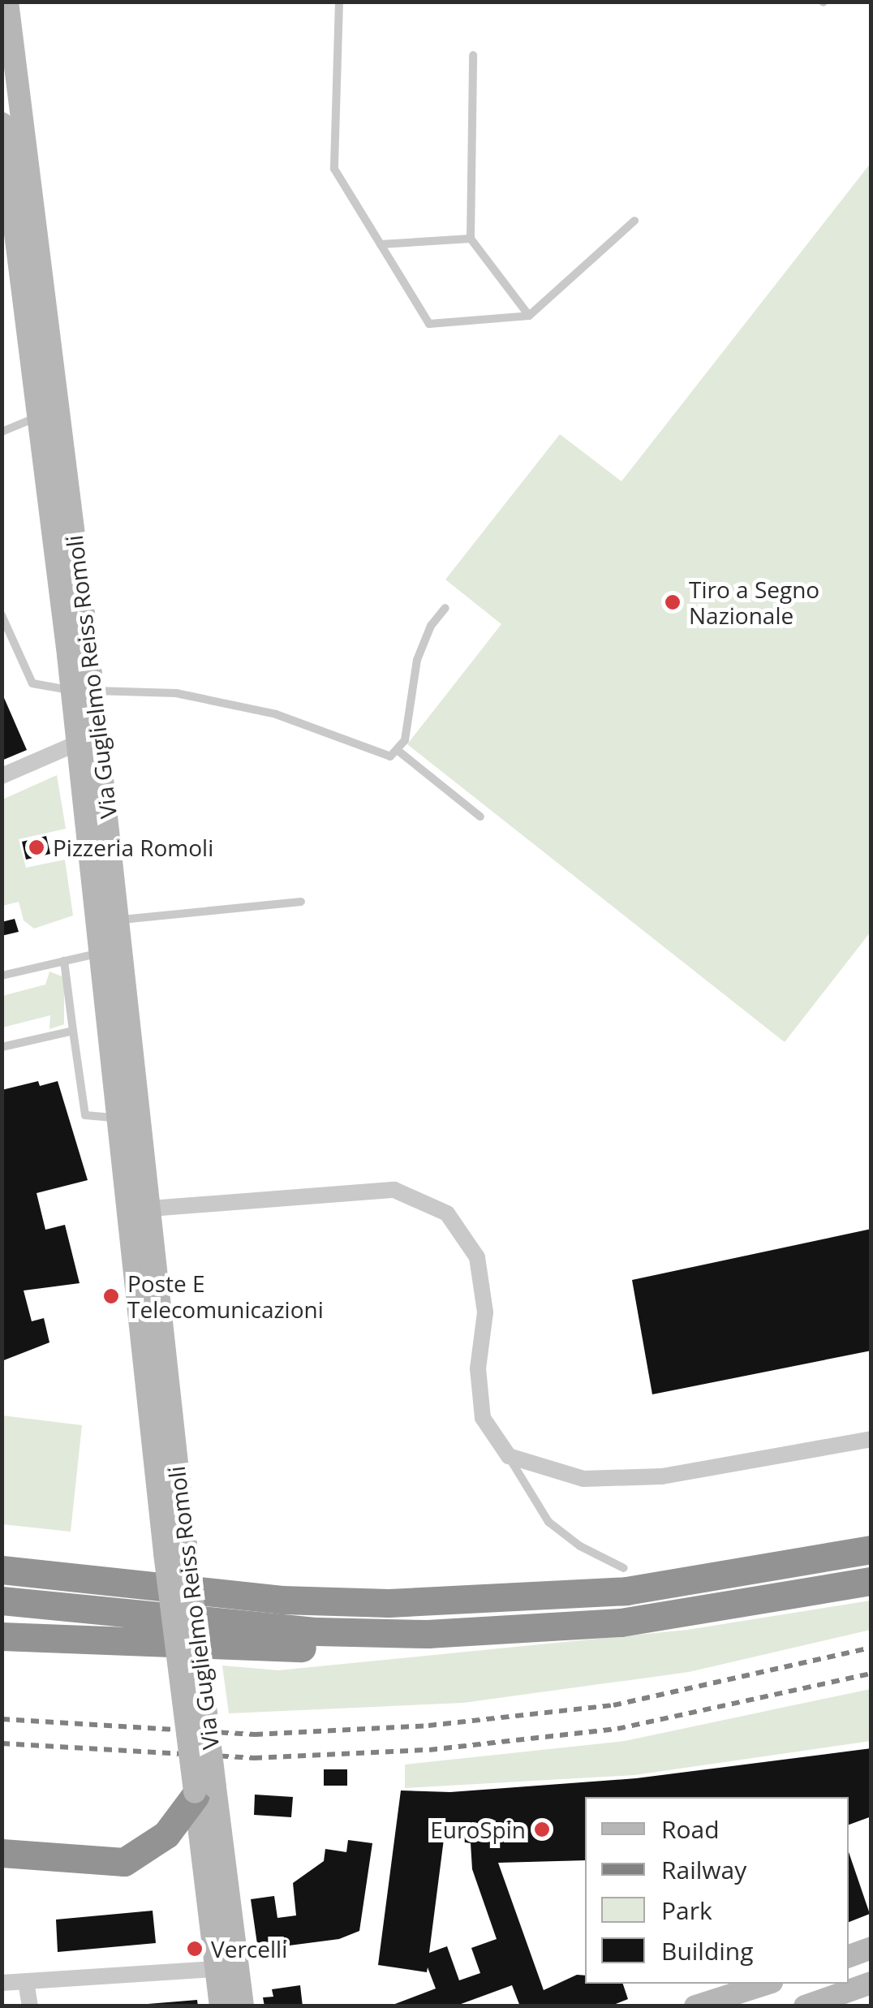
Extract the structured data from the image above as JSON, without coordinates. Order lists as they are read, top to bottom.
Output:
{
  "streets": {
    "main road": ["Via Guglielmo Reiss Romoli"]
  },
  "places": [
    "Tiro a Segno Nazionale",
    "Pizzeria Romoli",
    "Poste E Telecomunicazioni",
    "EuroSpin",
    "Vercelli"
  ],
  "legend": [
    "Road",
    "Railway",
    "Park",
    "Building"
  ]
}
